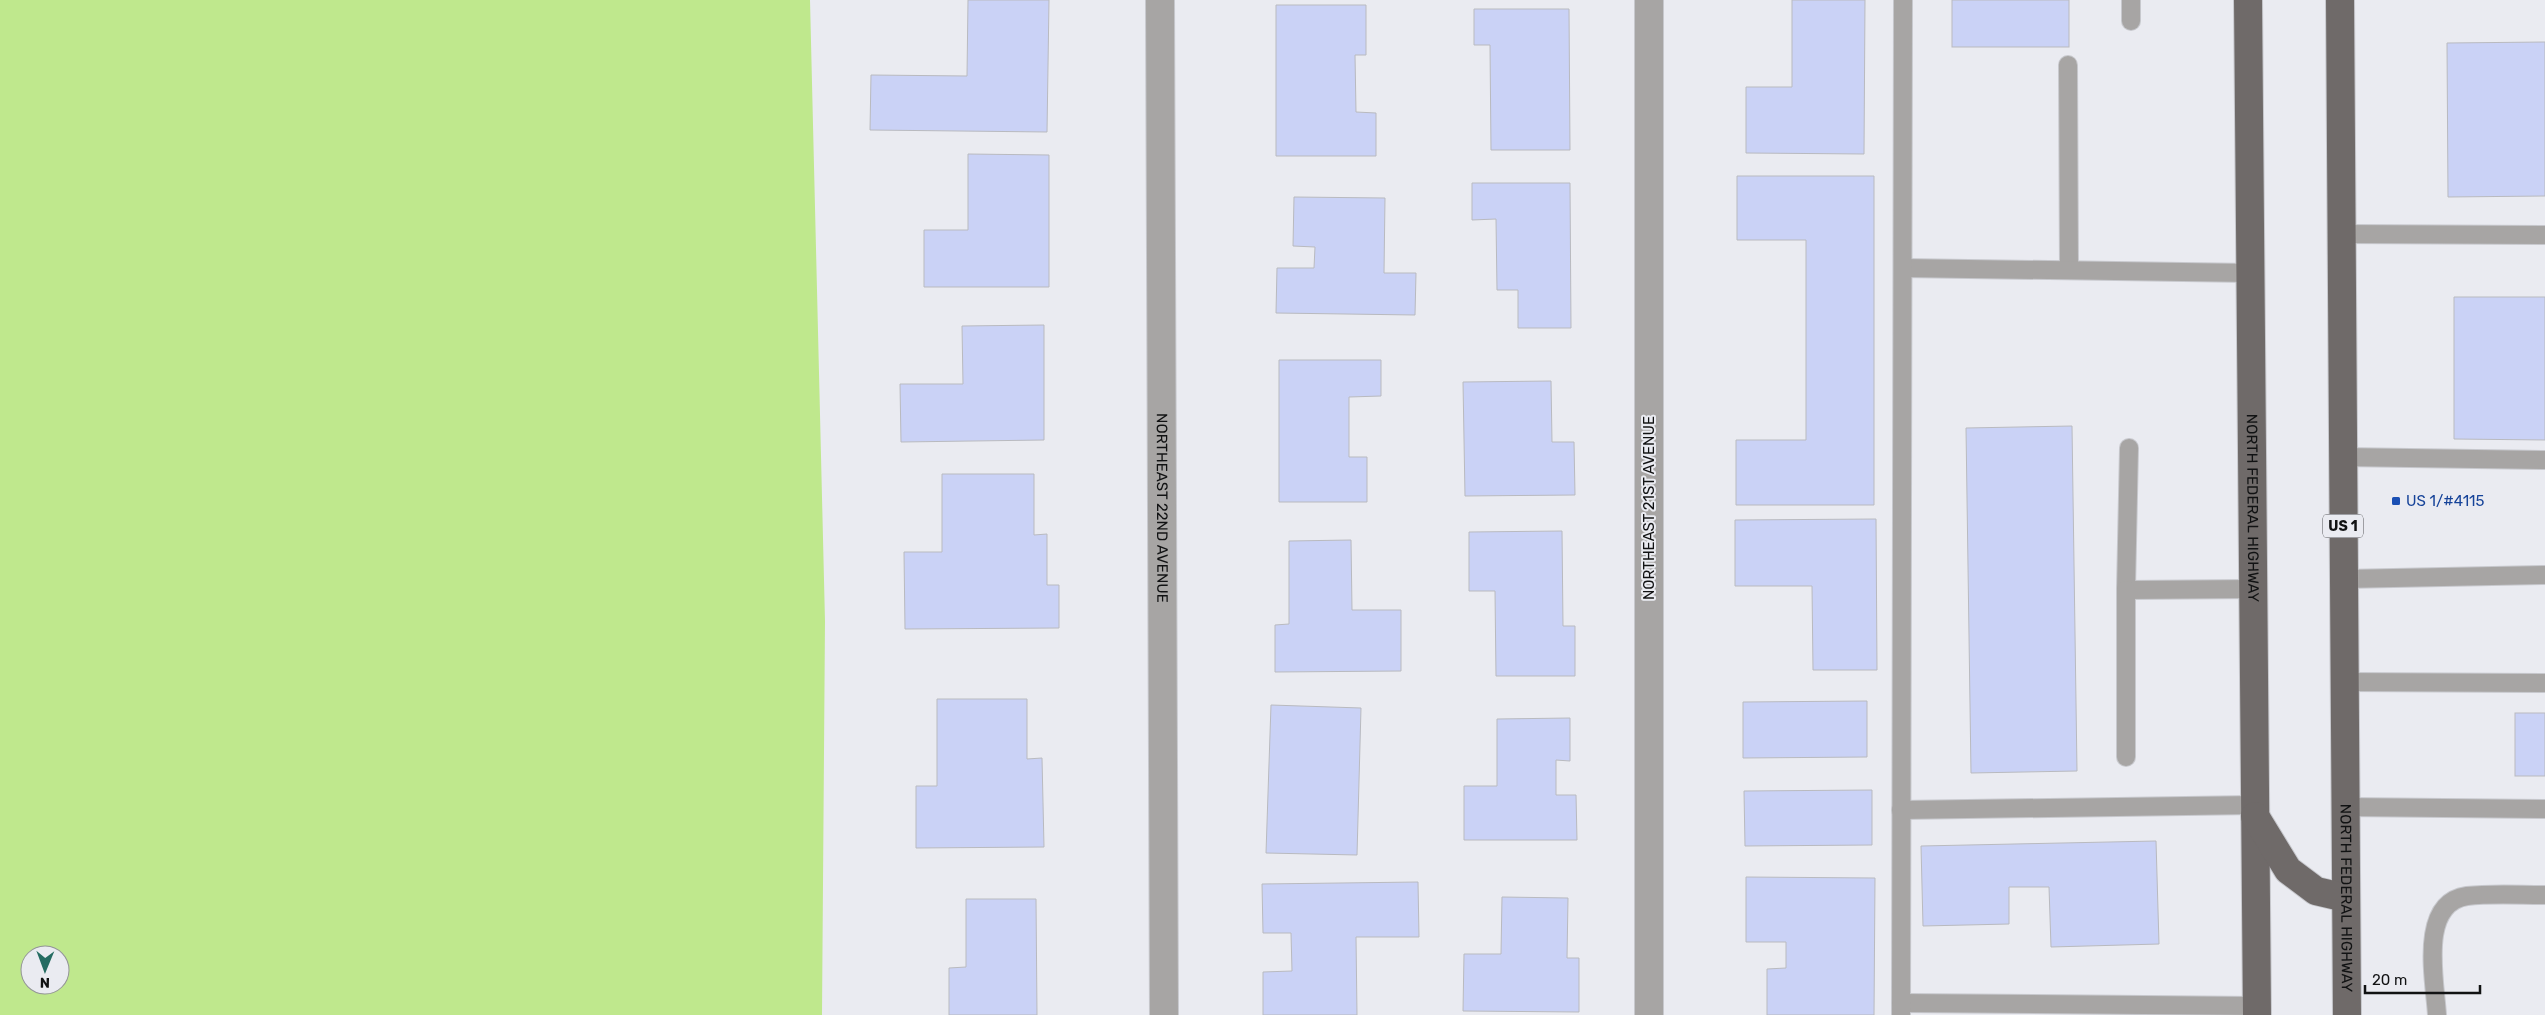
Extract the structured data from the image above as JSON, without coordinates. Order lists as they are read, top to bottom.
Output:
{
  "streets": {
    "main road": ["NORTH FEDERAL HIGHWAY", "US 1"],
    "street": ["NORTHEAST 22ND AVENUE", "NORTHEAST 21ST AVENUE"]
  },
  "places": {
    "transit": ["US 1/#4115"]
  },
  "scale_bar": "20 m",
  "north": "bottom"
}
